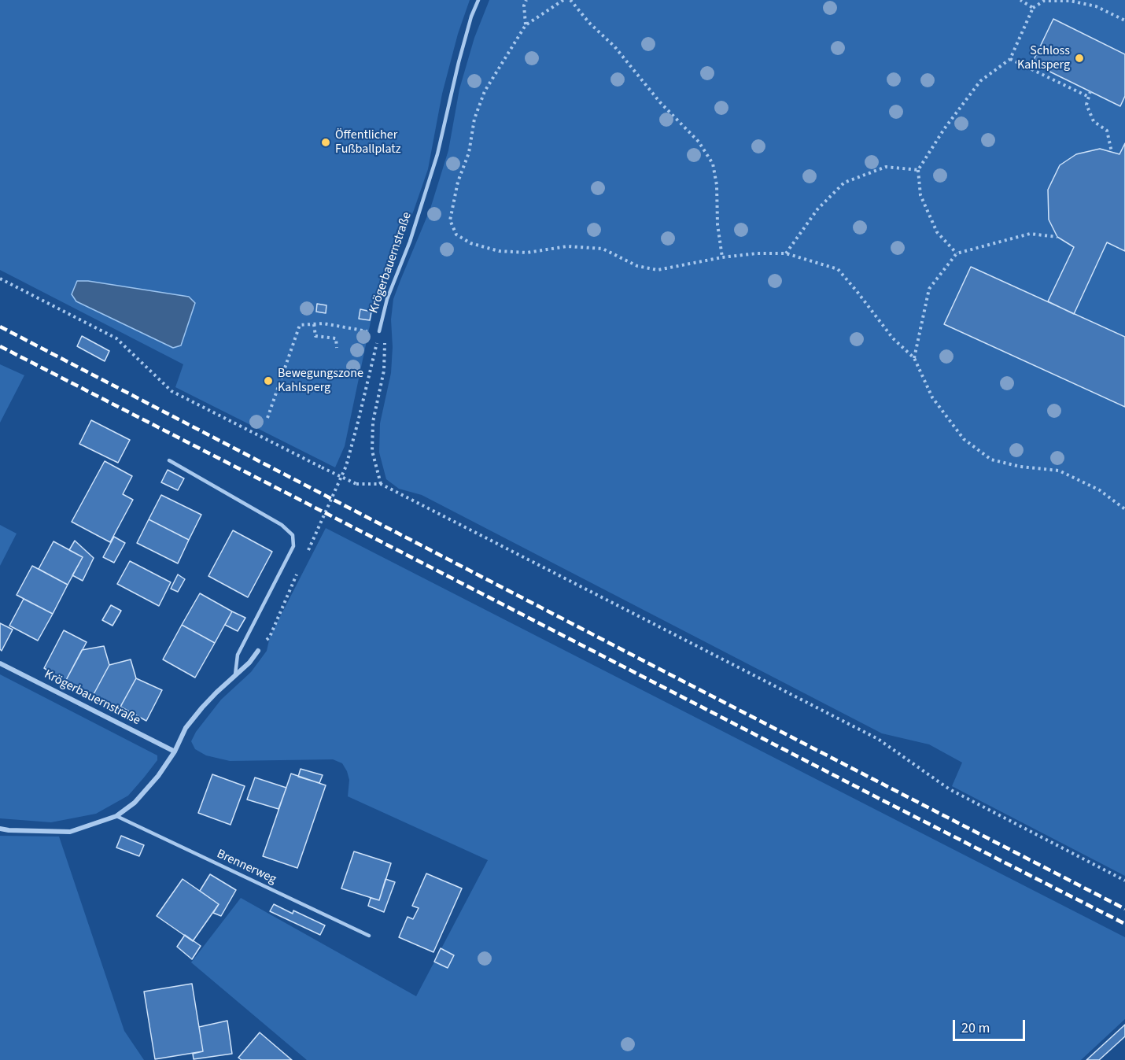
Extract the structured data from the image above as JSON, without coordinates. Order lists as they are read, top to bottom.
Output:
{
  "streets": {
    "street": ["Krögerbauernstraße"],
    "lane": ["Brennerweg"]
  },
  "places": ["Schloss Kahlsperg", "Öffentlicher Fußballplatz", "Bewegungszone Kahlsperg"],
  "scale_bar": "20 m"
}
